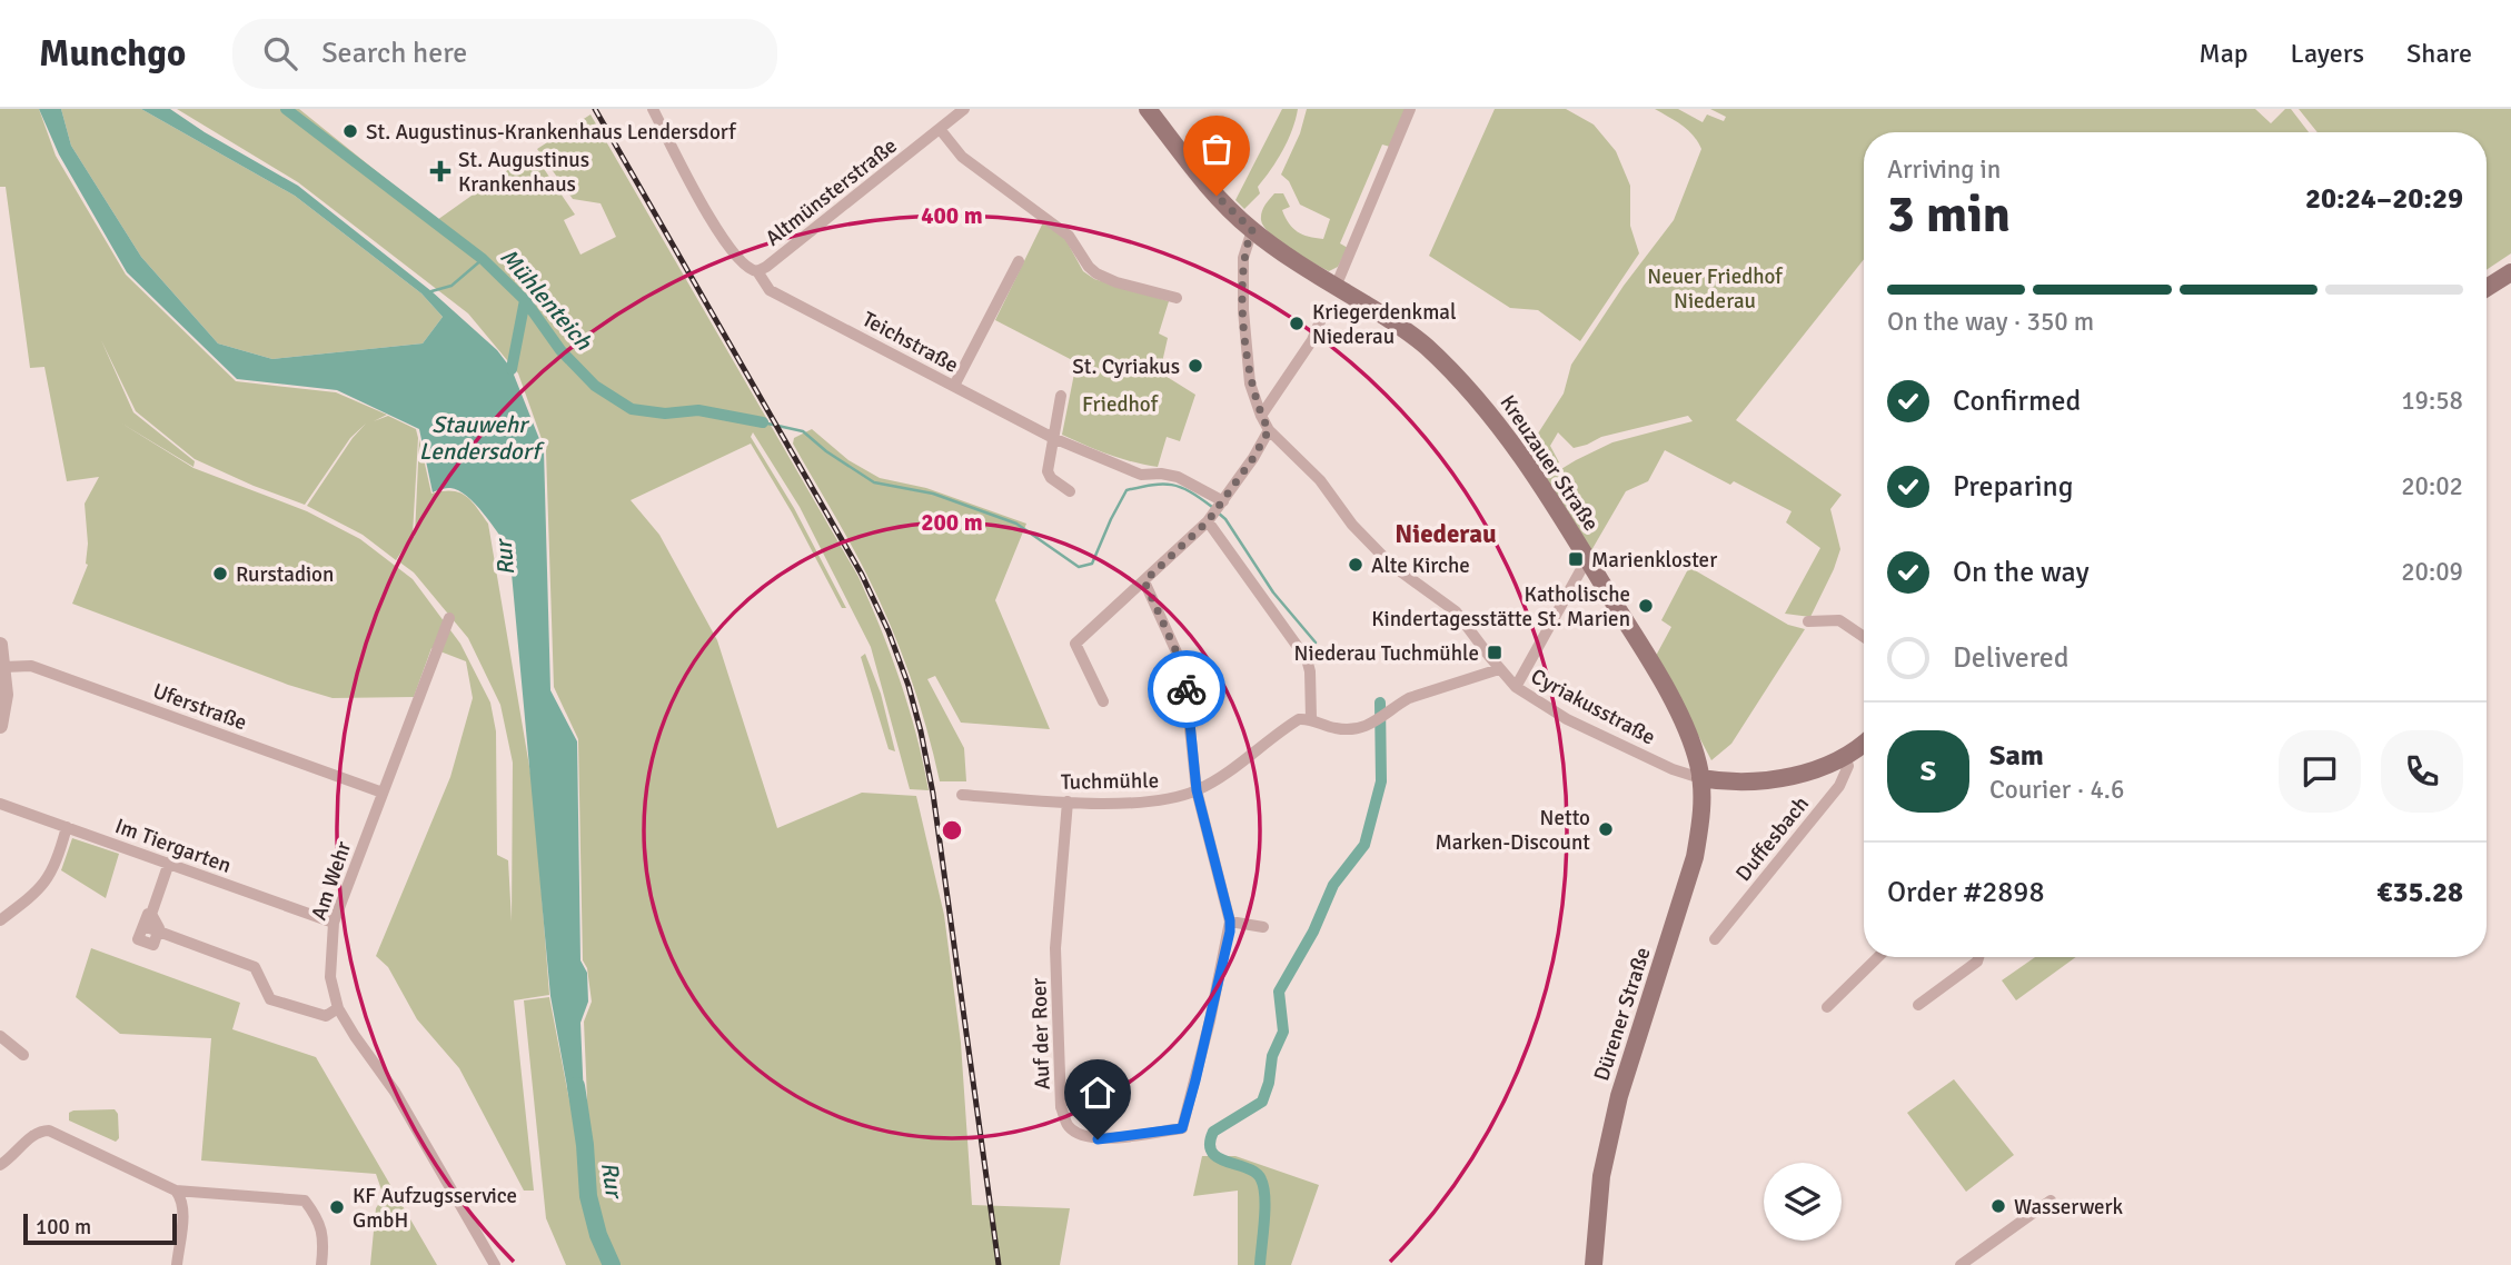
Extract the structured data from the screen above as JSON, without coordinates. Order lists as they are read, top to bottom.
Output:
{
  "streets": {
    "main road": ["Kreuzauer Straße", "Dürener Straße"],
    "street": [
      "Altmünsterstraße",
      "Teichstraße",
      "Uferstraße",
      "Cyriakusstraße",
      "Tuchmühle",
      "Duffesbach",
      "Im Tiergarten",
      "Am Wehr",
      "Auf der Roer"
    ]
  },
  "crossings": [
    ["Altmünsterstraße", "Teichstraße"],
    ["Teichstraße", "Tuchmühle"],
    ["Kreuzauer Straße", "Cyriakusstraße"],
    ["Kreuzauer Straße", "Dürener Straße"],
    ["Uferstraße", "Am Wehr"],
    ["Cyriakusstraße", "Dürener Straße"],
    ["Tuchmühle", "Auf der Roer"],
    ["Im Tiergarten", "Am Wehr"]
  ],
  "districts": ["Niederau"],
  "water": ["Mühlenteich", "Stauwehr Lendersdorf", "Rur"],
  "parks": ["Neuer Friedhof Niederau", "Friedhof"],
  "places": {
    "other": [
      "St. Augustinus-Krankenhaus Lendersdorf",
      "Kriegerdenkmal Niederau",
      "St. Cyriakus",
      "Alte Kirche",
      "Rurstadion",
      "Katholische Kindertagesstätte St. Marien",
      "Netto Marken-Discount",
      "Wasserwerk",
      "KF Aufzugsservice GmbH"
    ],
    "health": ["St. Augustinus Krankenhaus"],
    "transit": ["Marienkloster", "Niederau Tuchmühle"]
  },
  "scale_bar": "100 m",
  "page": {
    "header": "Munchgo",
    "search": "Search here",
    "nav": ["Map", "Layers", "Share"],
    "heading": ["3 min", "Arriving in", "20:24–20:29"],
    "panel": [
      "Sam",
      "Courier · 4.6",
      "Order #2898",
      "€35.28"
    ],
    "bar": "On the way · 350 m",
    "list": [
      ["Confirmed", "19:58"],
      ["Preparing", "20:02"],
      ["On the way", "20:09"],
      "Delivered"
    ],
    "round": "S",
    "scale": "100 m"
  },
  "rings": ["400 m", "200 m"]
}
